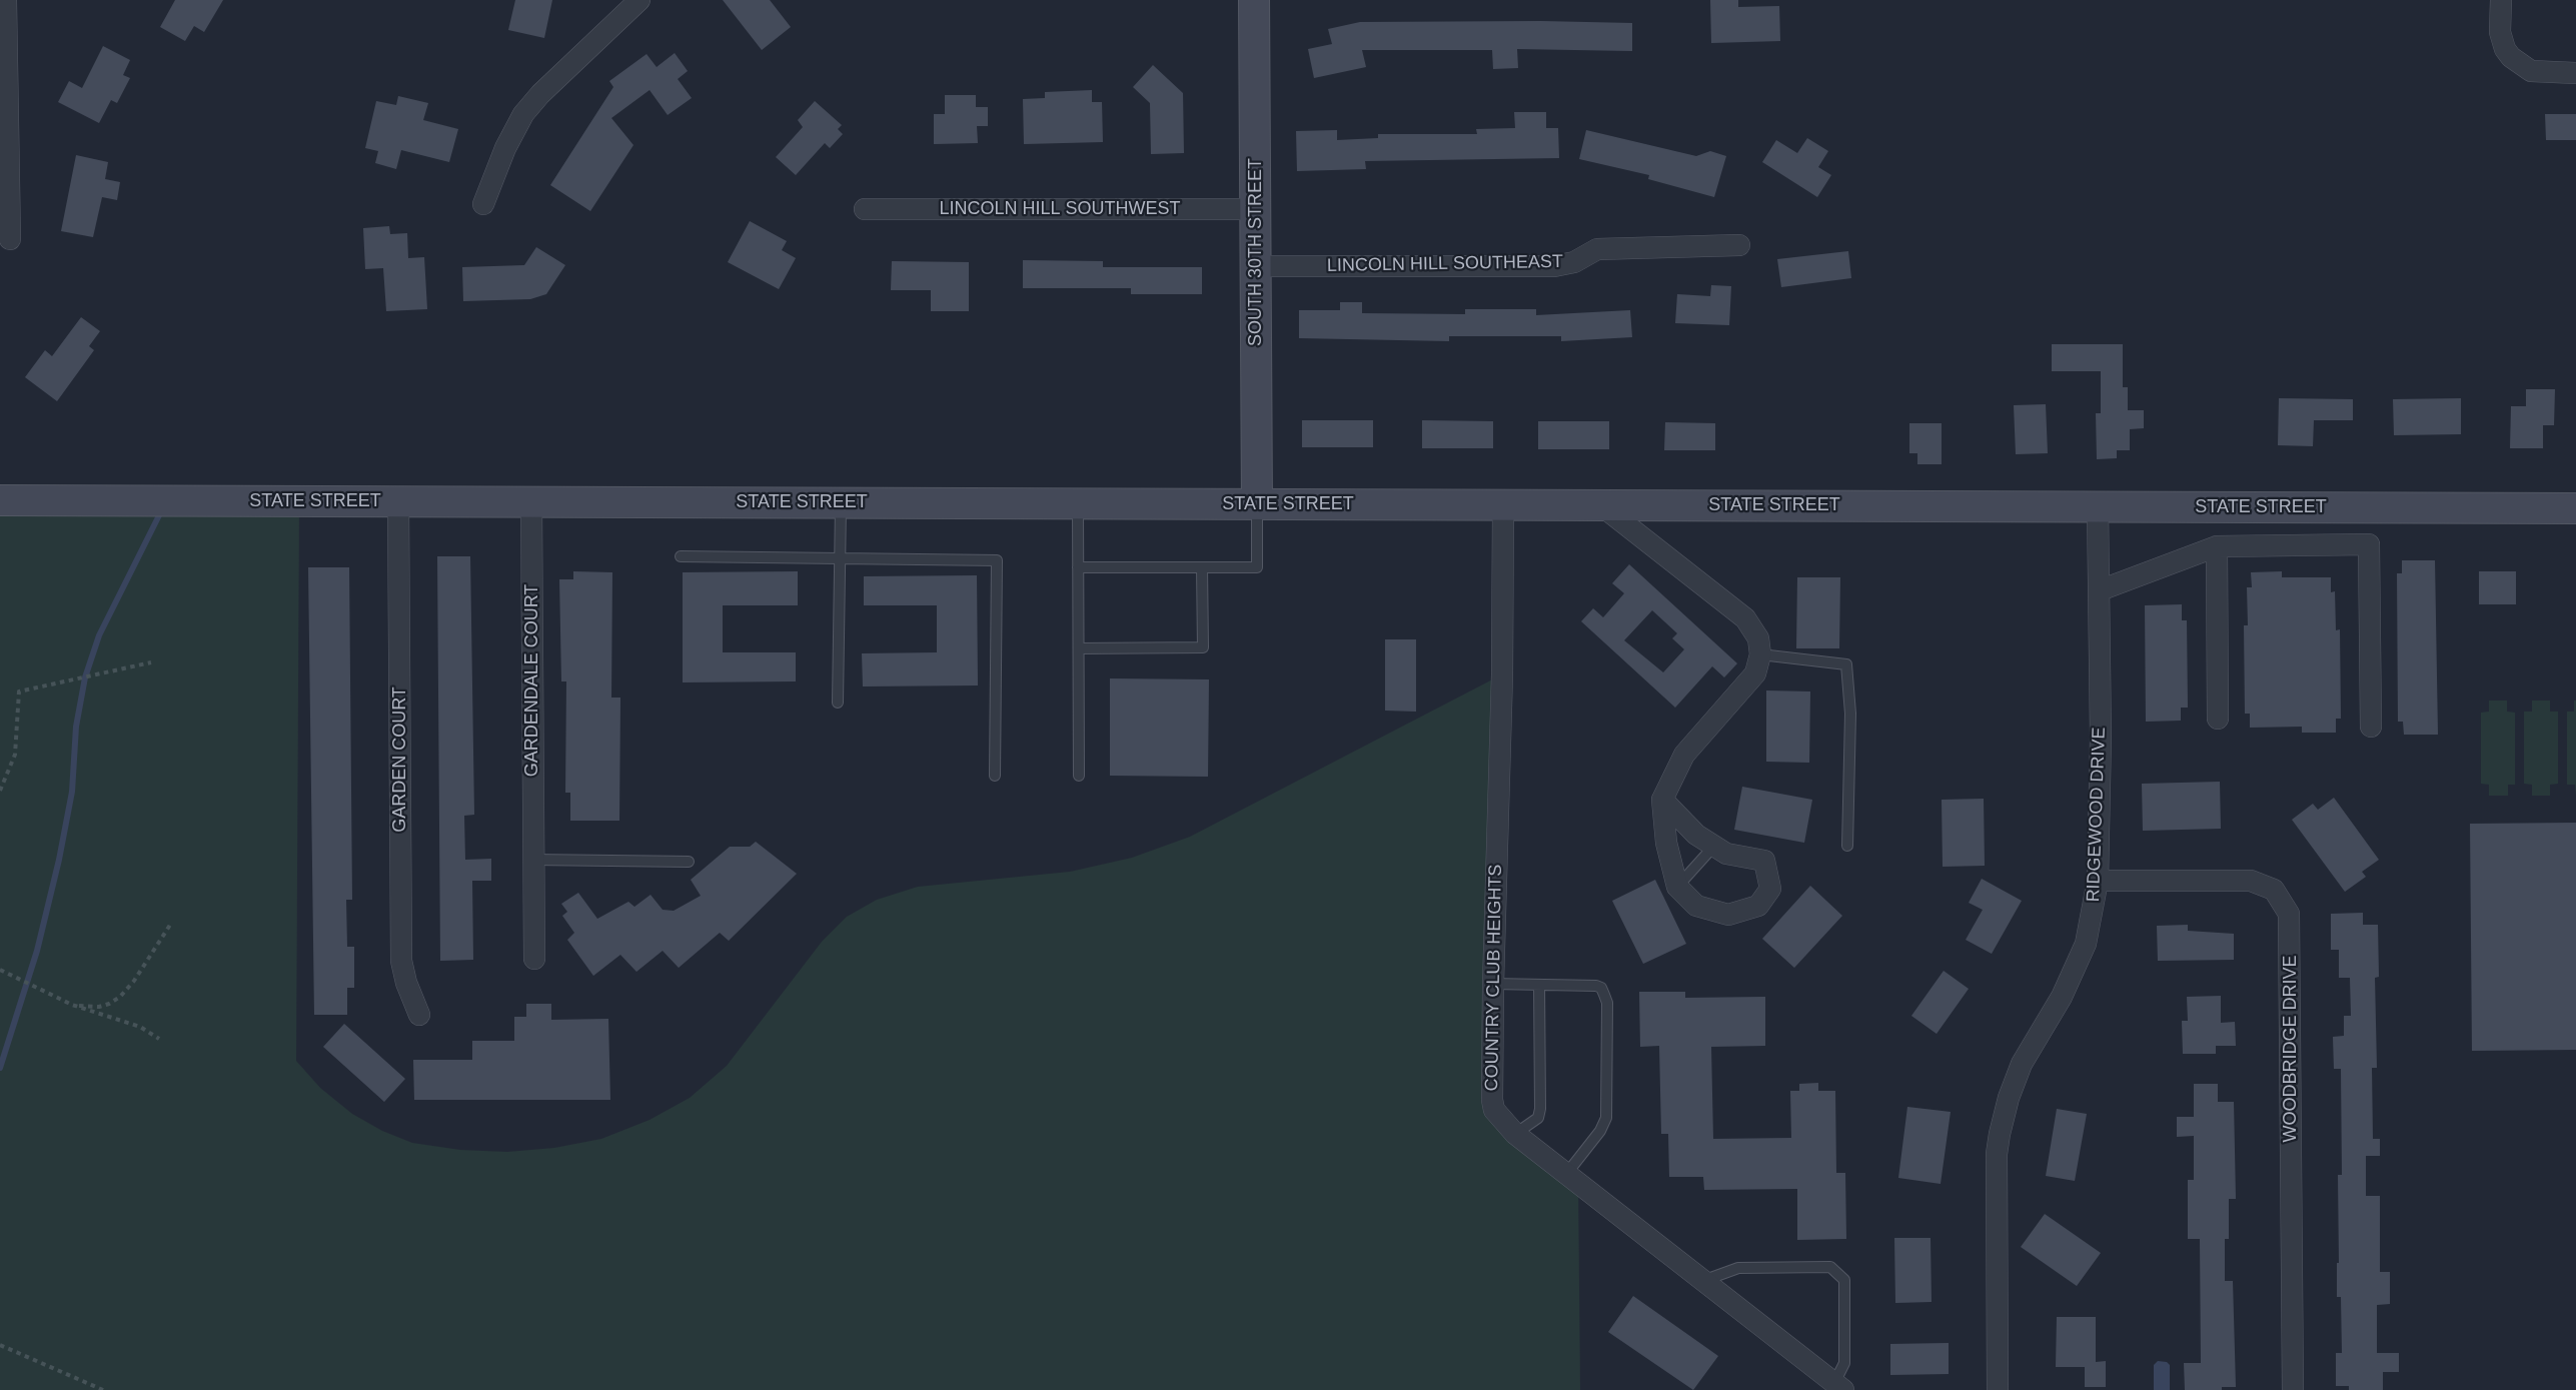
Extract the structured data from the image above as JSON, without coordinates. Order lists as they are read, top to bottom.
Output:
{
  "streets": {
    "main road": ["SOUTH 30TH STREET", "STATE STREET"],
    "street": [
      "LINCOLN HILL SOUTHWEST",
      "LINCOLN HILL SOUTHEAST",
      "GARDENDALE COURT",
      "GARDEN COURT",
      "RIDGEWOOD DRIVE",
      "COUNTRY CLUB HEIGHTS",
      "WOODBRIDGE DRIVE"
    ]
  },
  "crossings": [
    ["LINCOLN HILL SOUTHWEST", "SOUTH 30TH STREET"],
    ["SOUTH 30TH STREET", "LINCOLN HILL SOUTHEAST"],
    ["SOUTH 30TH STREET", "STATE STREET"],
    ["STATE STREET", "GARDENDALE COURT"],
    ["STATE STREET", "GARDEN COURT"],
    ["STATE STREET", "RIDGEWOOD DRIVE"],
    ["STATE STREET", "COUNTRY CLUB HEIGHTS"],
    ["RIDGEWOOD DRIVE", "WOODBRIDGE DRIVE"]
  ]
}
